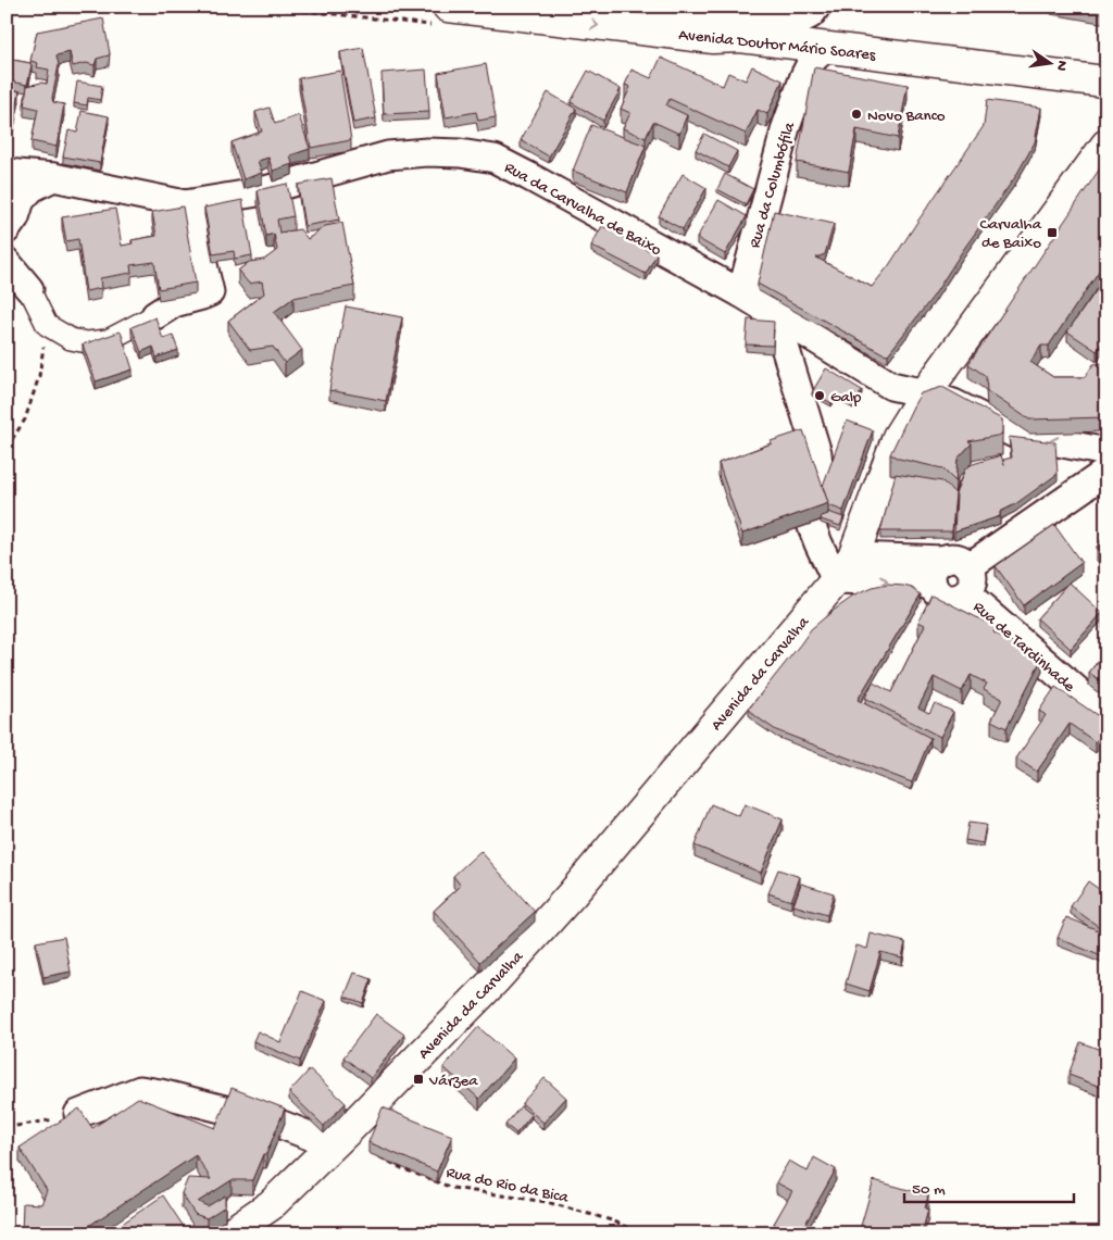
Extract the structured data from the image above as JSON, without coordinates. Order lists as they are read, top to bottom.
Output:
{
  "streets": {
    "street": [
      "Avenida Doutor Mário Soares",
      "Rua da Columbófila",
      "Rua da Carvalha de Baixo",
      "Rua de Tardinhade",
      "Avenida da Carvalha"
    ],
    "path": ["Rua do Rio da Bica"]
  },
  "crossings": [
    ["Avenida Doutor Mário Soares", "Rua da Columbófila"],
    ["Rua da Columbófila", "Rua da Carvalha de Baixo"],
    ["Rua da Carvalha de Baixo", "Avenida da Carvalha"],
    ["Avenida da Carvalha", "Rua do Rio da Bica"]
  ],
  "places": {
    "other": ["Novo Banco", "Galp"],
    "transit": ["Carvalha de Baixo", "Várzea"]
  },
  "scale_bar": "50 m",
  "north": "right"
}
